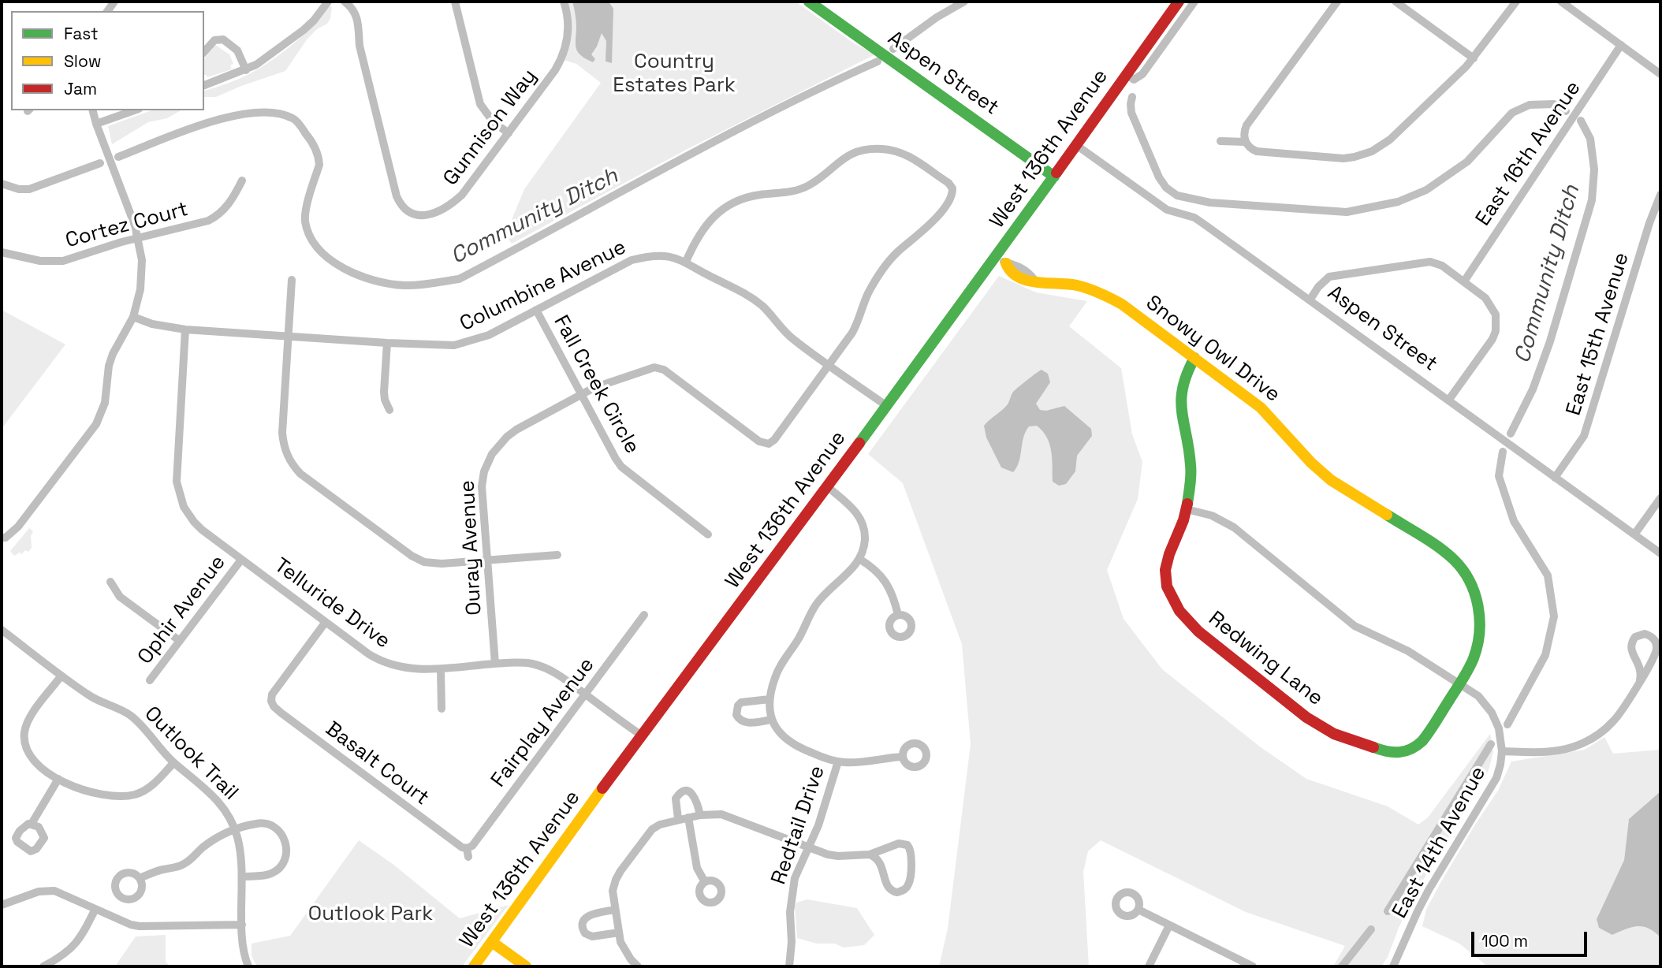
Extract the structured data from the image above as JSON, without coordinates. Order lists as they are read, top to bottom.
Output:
{
  "streets": {
    "street": [
      "Aspen Street",
      "Gunnison Way",
      "West 136th Avenue",
      "East 16th Avenue",
      "Cortez Court",
      "Columbine Avenue",
      "East 15th Avenue",
      "Snowy Owl Drive",
      "Fall Creek Circle",
      "Ouray Avenue",
      "Telluride Drive",
      "Ophir Avenue",
      "Redwing Lane",
      "Fairplay Avenue",
      "Outlook Trail",
      "Basalt Court",
      "Redtail Drive",
      "East 14th Avenue"
    ]
  },
  "crossings": [
    ["Aspen Street", "West 136th Avenue"],
    ["Aspen Street", "East 15th Avenue"],
    ["West 136th Avenue", "Columbine Avenue"],
    ["West 136th Avenue", "Snowy Owl Drive"],
    ["West 136th Avenue", "Telluride Drive"],
    ["Columbine Avenue", "Fall Creek Circle"],
    ["Columbine Avenue", "Ouray Avenue"],
    ["Columbine Avenue", "Telluride Drive"],
    ["Snowy Owl Drive", "Redwing Lane"],
    ["Snowy Owl Drive", "East 14th Avenue"],
    ["Fall Creek Circle", "Ouray Avenue"],
    ["Ouray Avenue", "Telluride Drive"],
    ["Telluride Drive", "Ophir Avenue"],
    ["Telluride Drive", "Fairplay Avenue"],
    ["Redwing Lane", "East 14th Avenue"],
    ["Fairplay Avenue", "Basalt Court"]
  ],
  "water": ["Community Ditch"],
  "parks": ["Country Estates Park", "Outlook Park"],
  "legend": ["Fast", "Slow", "Jam"],
  "scale_bar": "100 m"
}
